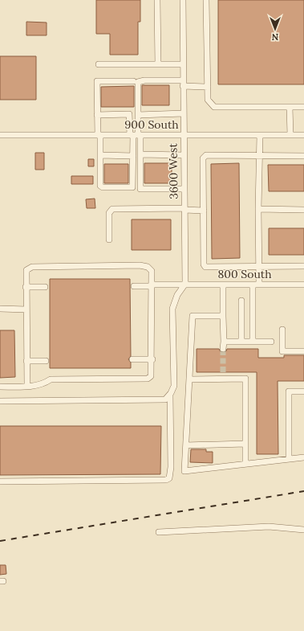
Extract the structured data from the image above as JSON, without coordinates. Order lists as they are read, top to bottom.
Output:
{
  "streets": {
    "street": ["900 South", "3600 West", "800 South"]
  },
  "crossings": [
    ["900 South", "3600 West"],
    ["3600 West", "800 South"]
  ],
  "north": "bottom"
}
